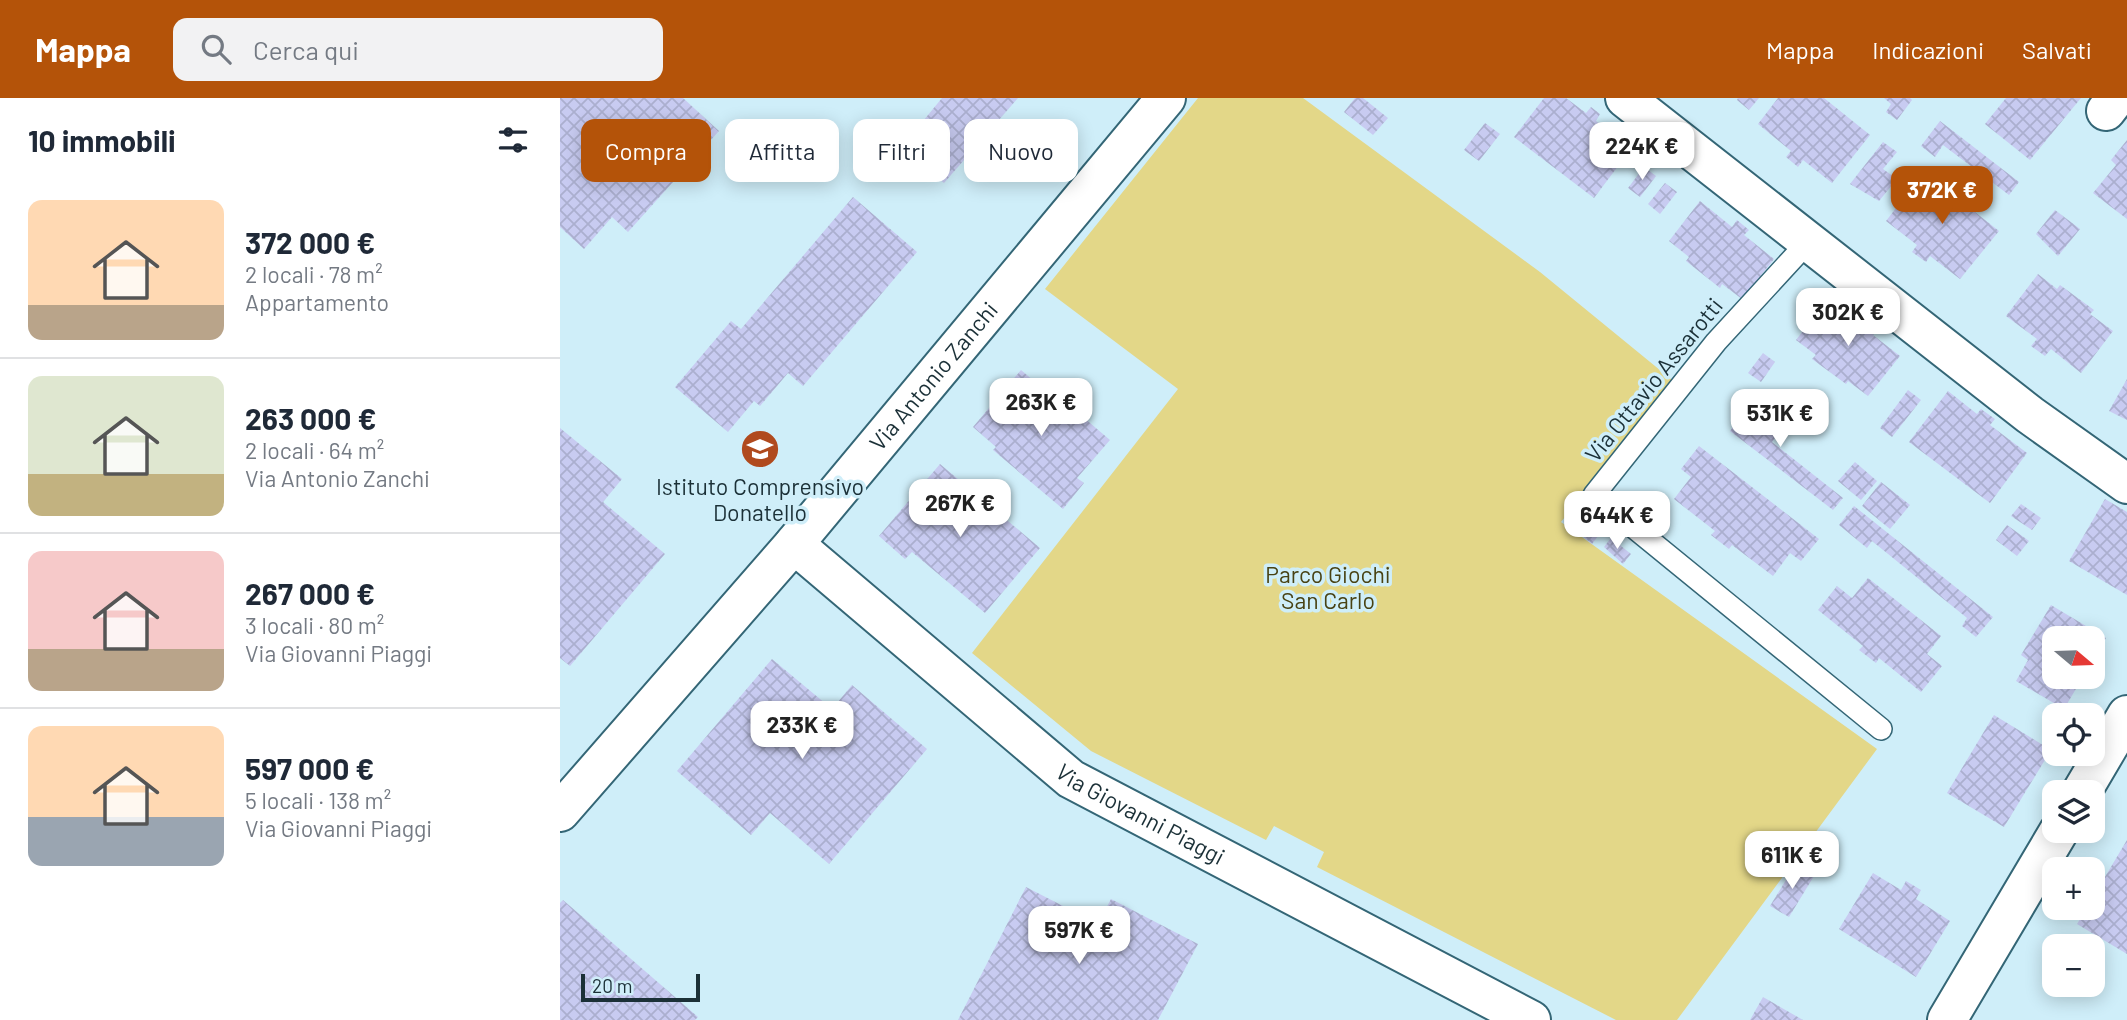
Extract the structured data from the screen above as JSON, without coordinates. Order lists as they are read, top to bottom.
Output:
{
  "streets": {
    "street": ["Via Antonio Zanchi", "Via Giovanni Piaggi"],
    "lane": ["Via Ottavio Assarotti"]
  },
  "crossings": [
    ["Via Antonio Zanchi", "Via Giovanni Piaggi"]
  ],
  "parks": ["Parco Giochi San Carlo"],
  "places": {
    "school or university": ["Istituto Comprensivo Donatello"]
  },
  "scale_bar": "20 m",
  "north": "right",
  "page": {
    "header": "Mappa",
    "search": "Cerca qui",
    "nav": ["Mappa", "Indicazioni", "Salvati"],
    "heading": "10 immobili",
    "chip": [
      "Compra",
      "Affitta",
      "Filtri",
      "Nuovo"
    ],
    "price": [
      "224K €",
      "372K €",
      "302K €",
      "263K €",
      "531K €",
      "267K €",
      "644K €",
      "233K €",
      "611K €",
      "597K €"
    ],
    "list": [
      {
        "name": "372 000 €",
        "note": "2 locali · 78 m² · Appartamento"
      },
      {
        "name": "263 000 €",
        "note": "2 locali · 64 m² · Via Antonio Zanchi"
      },
      {
        "name": "267 000 €",
        "note": "3 locali · 80 m² · Via Giovanni Piaggi"
      },
      {
        "name": "597 000 €",
        "note": "5 locali · 138 m² · Via Giovanni Piaggi"
      }
    ],
    "map_buttons": ["+", "−"],
    "scale": "20 m"
  }
}
